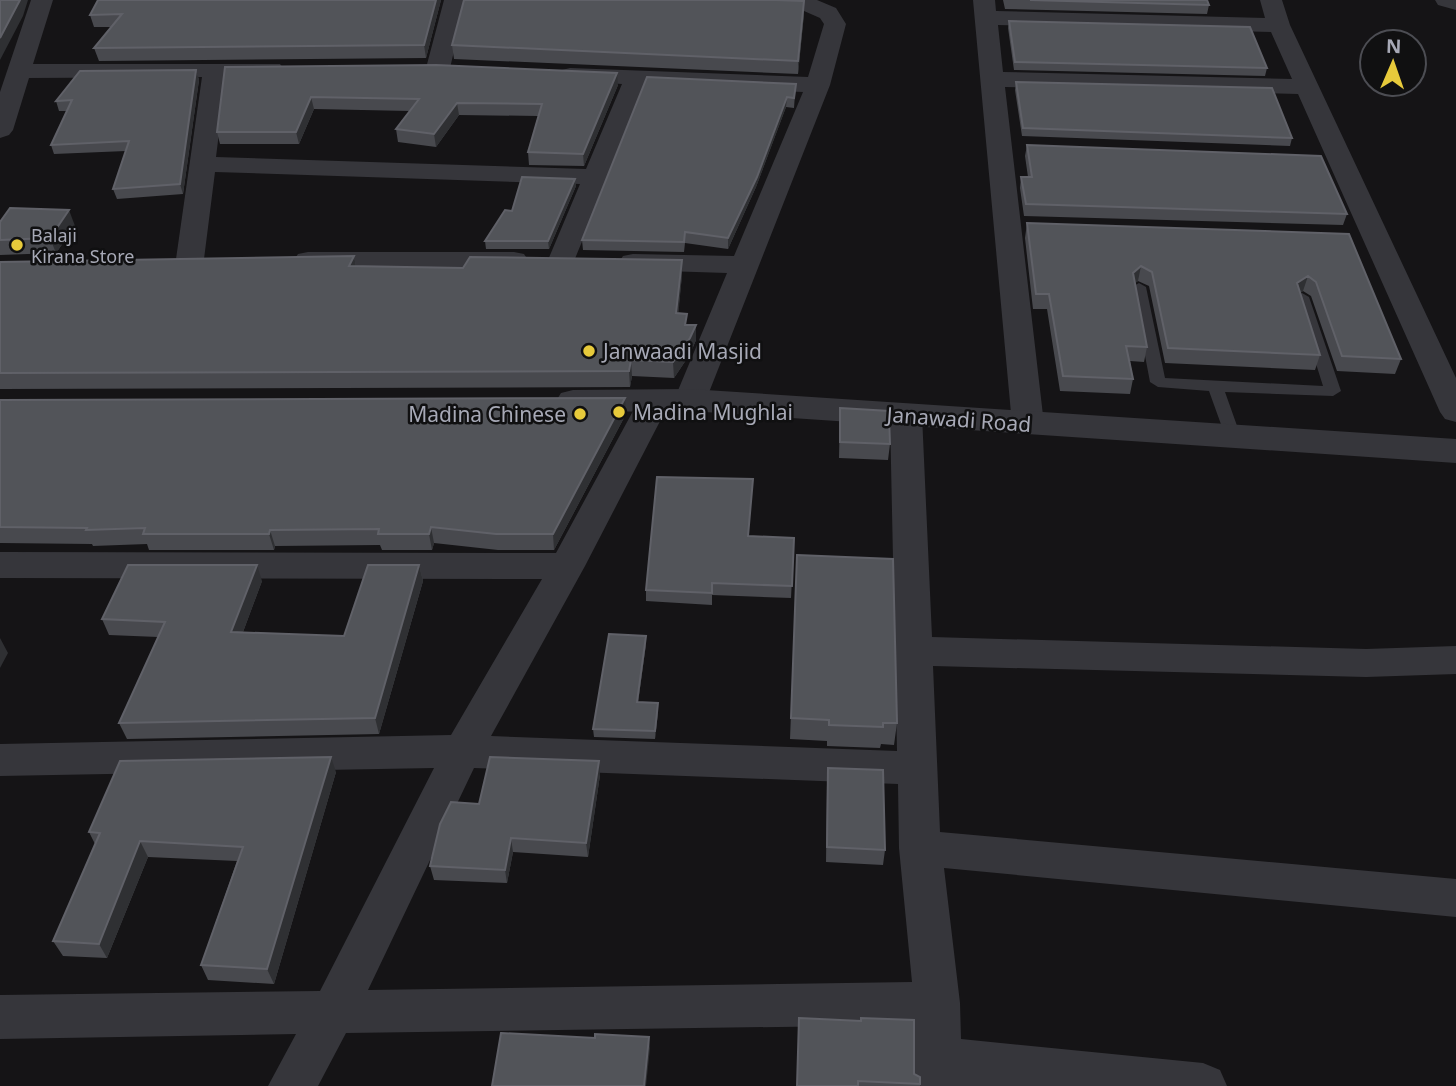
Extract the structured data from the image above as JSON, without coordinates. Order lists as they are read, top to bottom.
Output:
{
  "streets": {
    "street": ["Janawadi Road"]
  },
  "places": [
    "Balaji Kirana Store",
    "Janwaadi Masjid",
    "Madina Mughlai",
    "Madina Chinese"
  ],
  "north": "top"
}
